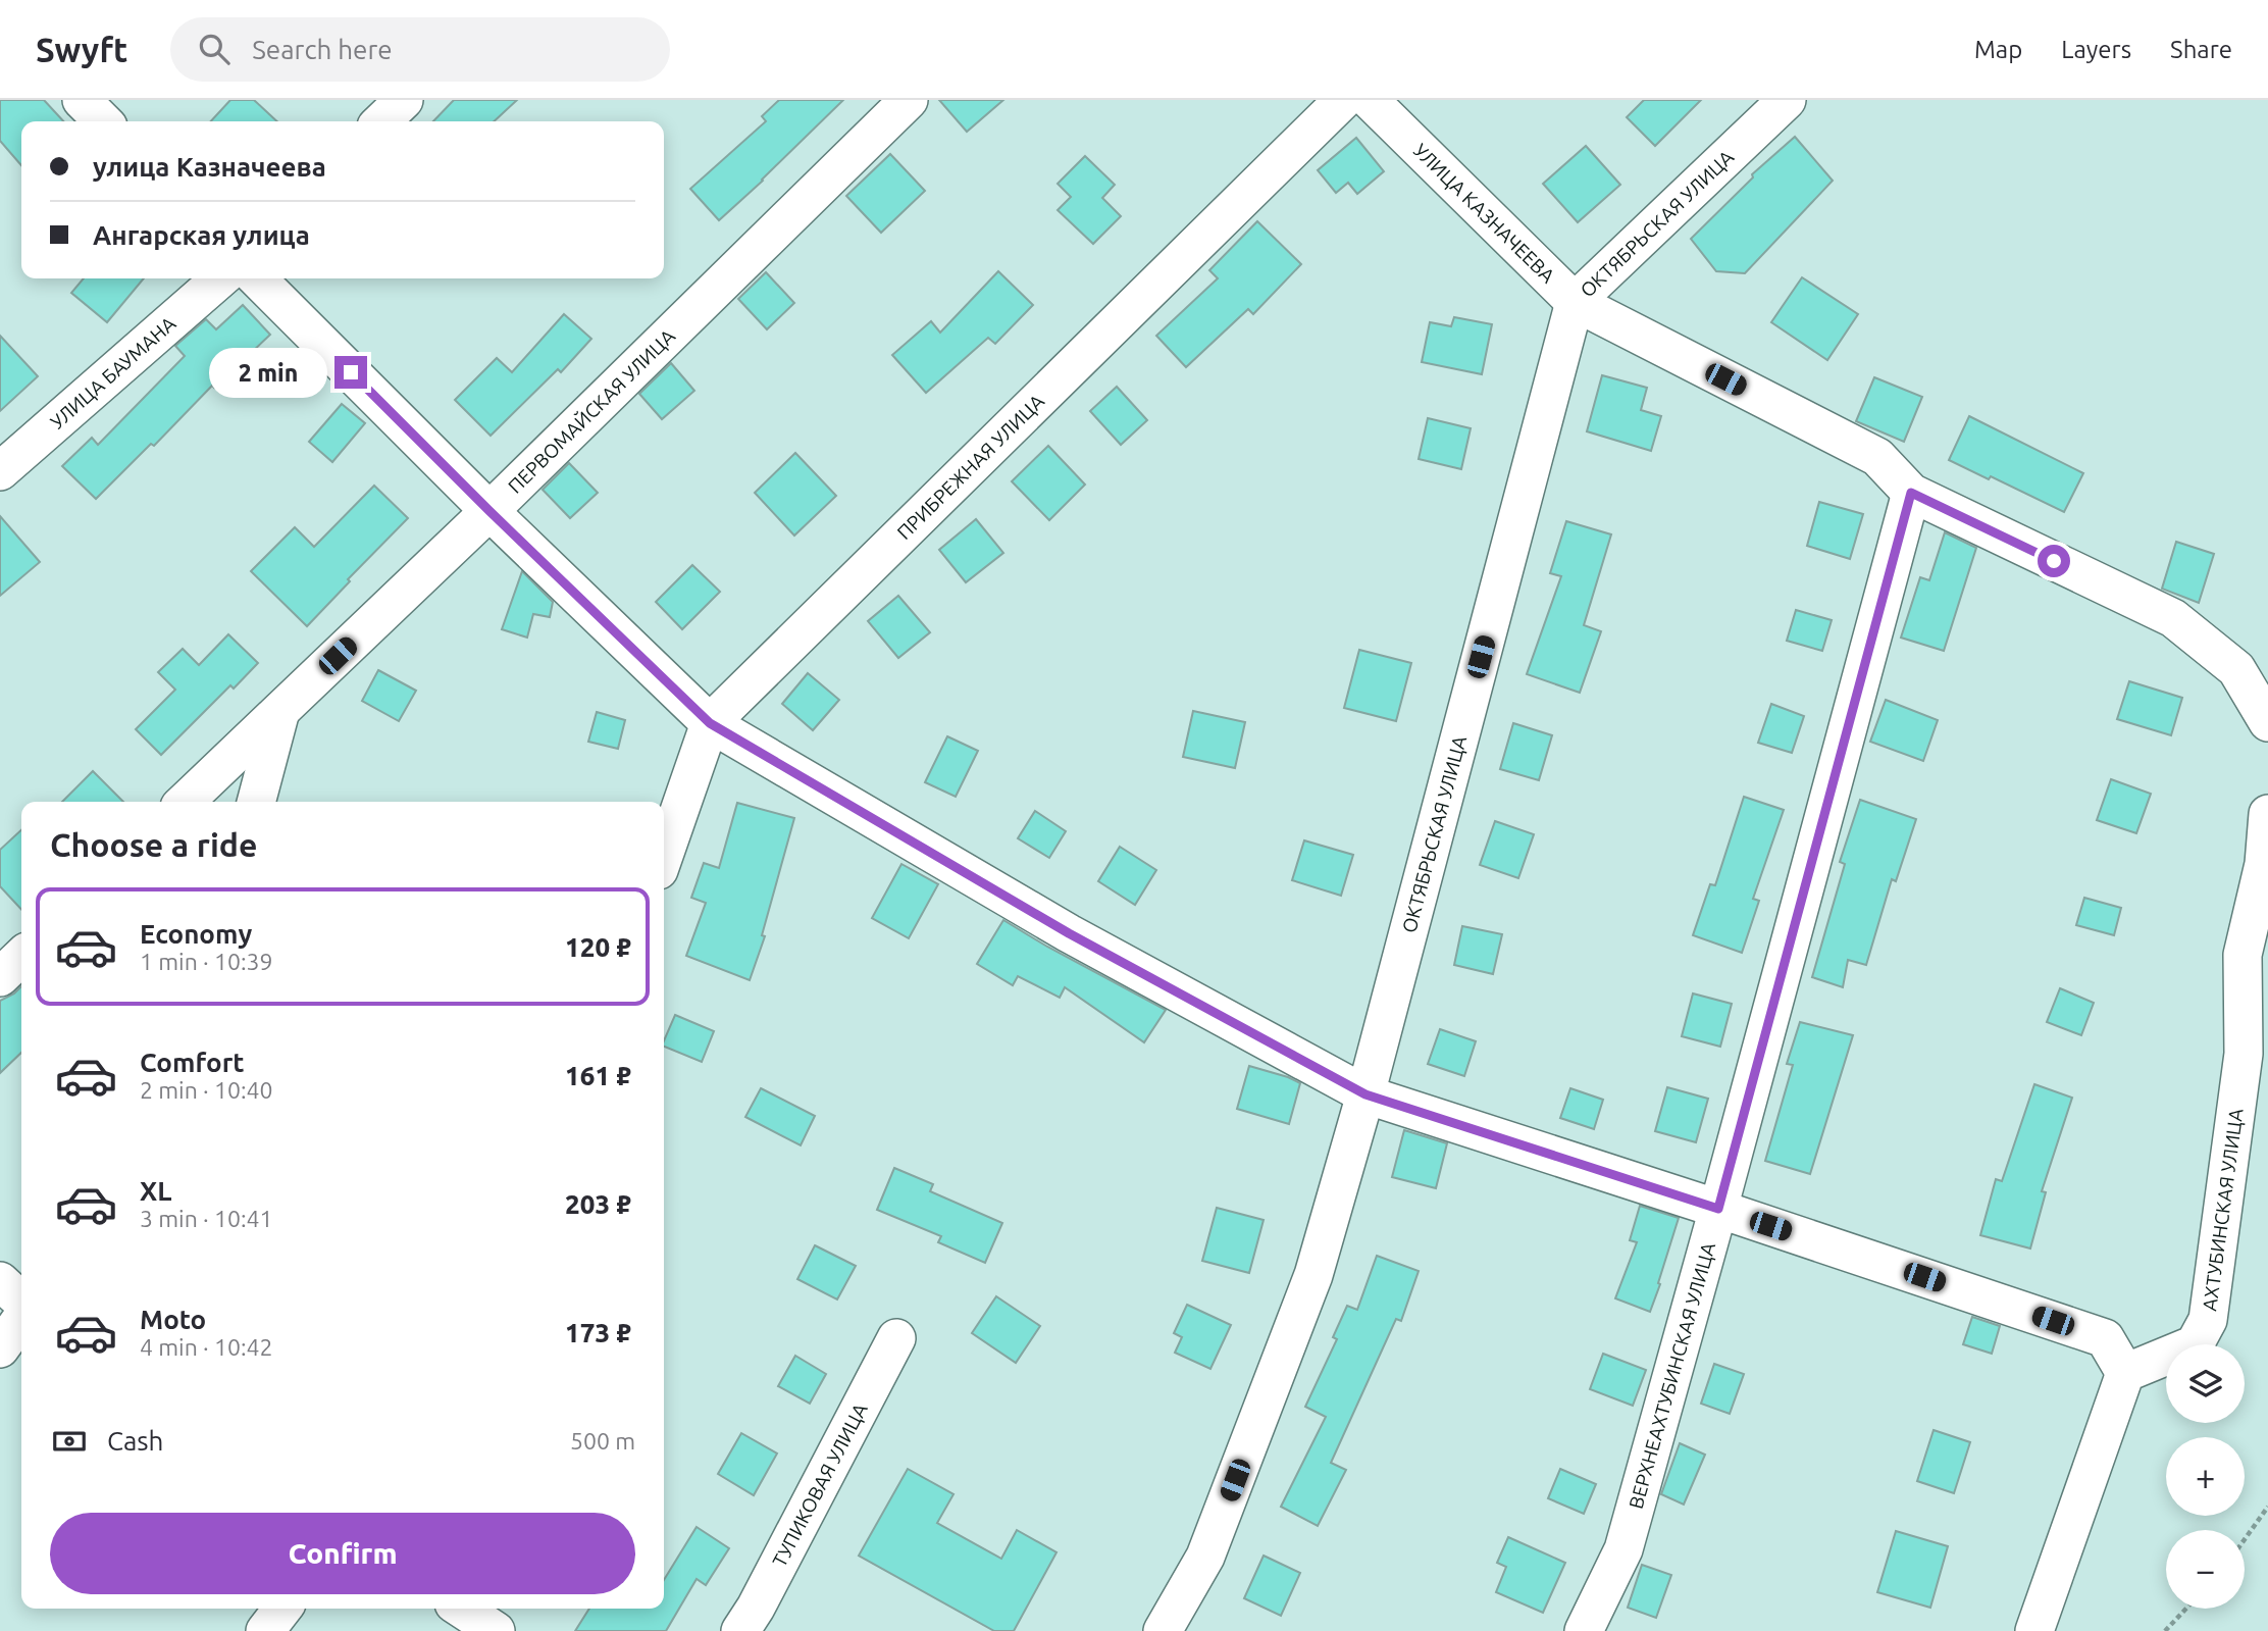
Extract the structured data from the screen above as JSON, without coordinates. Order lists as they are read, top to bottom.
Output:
{
  "streets": {
    "street": [
      "УЛИЦА КАЗНАЧЕЕВА",
      "ОКТЯБРЬСКАЯ УЛИЦА",
      "УЛИЦА БАУМАНА",
      "ПЕРВОМАЙСКАЯ УЛИЦА",
      "ПРИБРЕЖНАЯ УЛИЦА",
      "АХТУБИНСКАЯ УЛИЦА",
      "ВЕРХНЕАХТУБИНСКАЯ УЛИЦА",
      "ТУПИКОВАЯ УЛИЦА"
    ]
  },
  "crossings": [
    ["УЛИЦА КАЗНАЧЕЕВА", "ОКТЯБРЬСКАЯ УЛИЦА"],
    ["УЛИЦА КАЗНАЧЕЕВА", "ВЕРХНЕАХТУБИНСКАЯ УЛИЦА"]
  ],
  "page": {
    "header": "Swyft",
    "search": "Search here",
    "nav": ["Map", "Layers", "Share"],
    "banner": ["улица Казначеева", "Ангарская улица"],
    "bubble": "2 min",
    "heading": "Choose a ride",
    "list": [
      {
        "name": "Economy",
        "note": "1 min · 10:39",
        "value": "120 ₽"
      },
      {
        "name": "Comfort",
        "note": "2 min · 10:40",
        "value": "161 ₽"
      },
      {
        "name": "XL",
        "note": "3 min · 10:41",
        "value": "203 ₽"
      },
      {
        "name": "Moto",
        "note": "4 min · 10:42",
        "value": "173 ₽"
      }
    ],
    "map_buttons": ["+", "−"],
    "pay": ["Cash", "500 m"],
    "buttons": "Confirm"
  }
}
